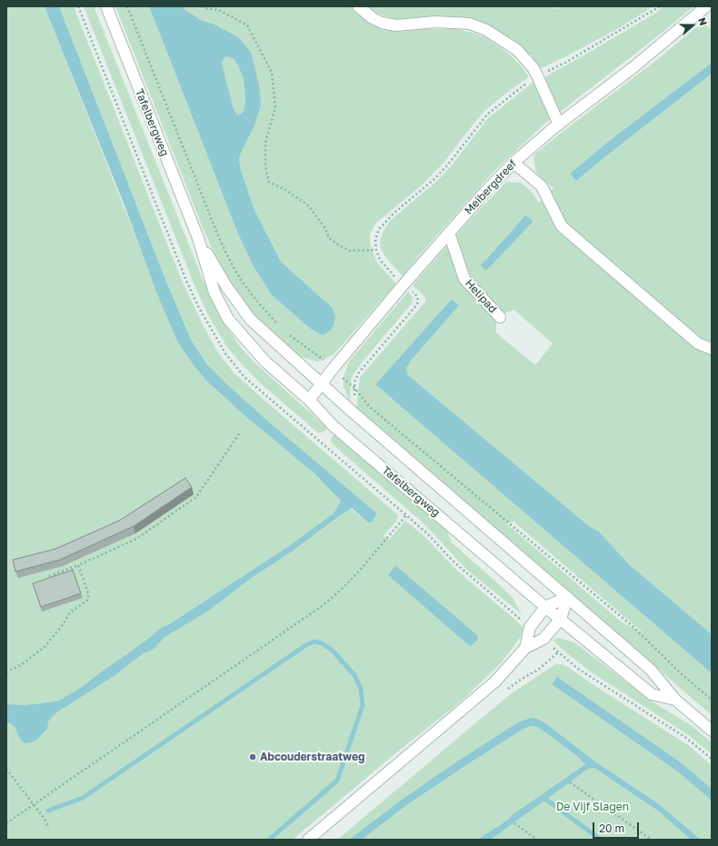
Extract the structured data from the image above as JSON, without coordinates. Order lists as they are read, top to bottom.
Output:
{
  "streets": {
    "street": ["Tafelbergweg", "Meibergdreef", "Helipad"]
  },
  "crossings": [
    ["Tafelbergweg", "Meibergdreef"],
    ["Meibergdreef", "Helipad"]
  ],
  "parks": ["De Vijf Slagen"],
  "places": ["Abcouderstraatweg"],
  "scale_bar": "20 m",
  "north": "right"
}
